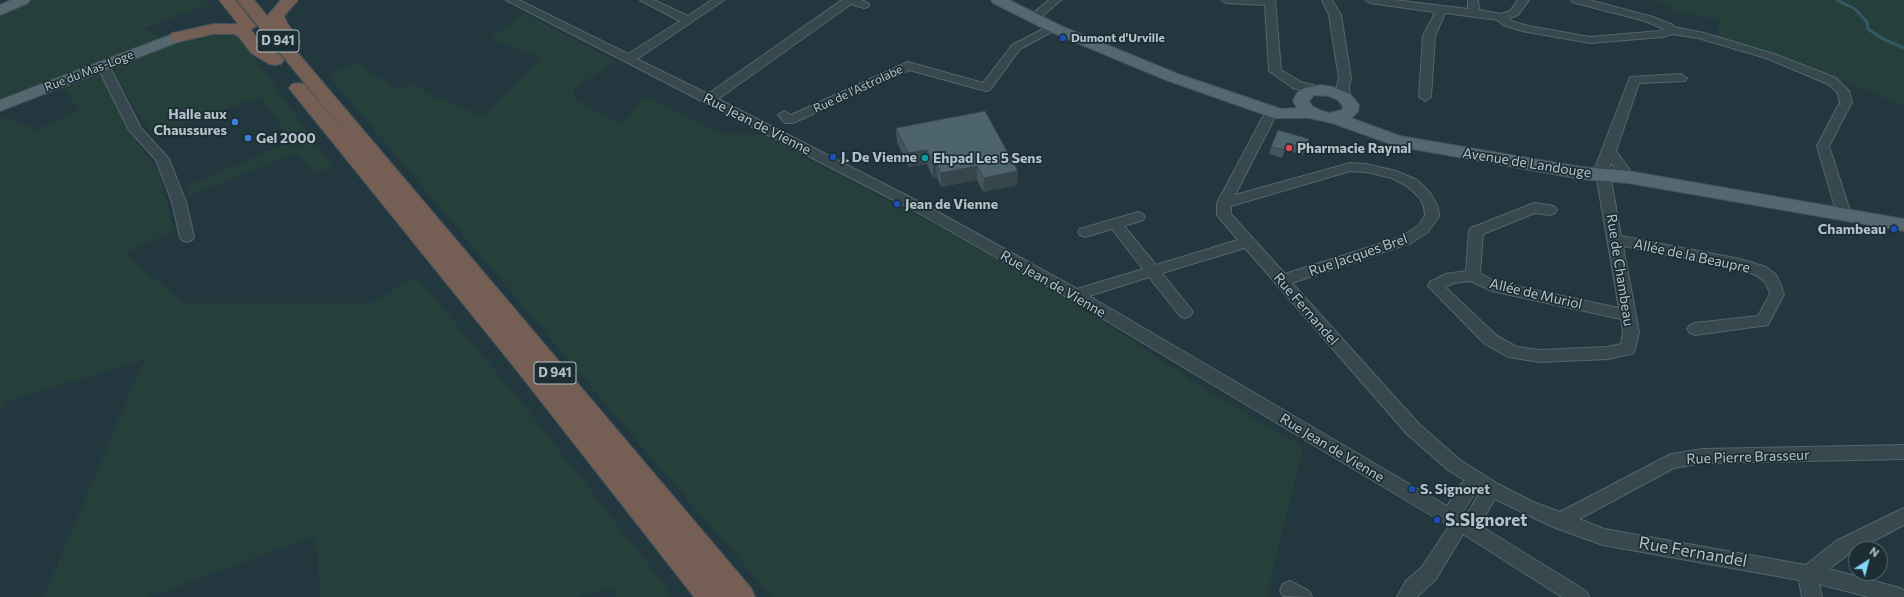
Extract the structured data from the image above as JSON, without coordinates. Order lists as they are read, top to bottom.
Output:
{
  "streets": {
    "highway": ["D 941"],
    "main road": ["Rue du Mas-Loge", "Avenue de Landouge"],
    "street": [
      "Rue de l'Astrolabe",
      "Rue Jean de Vienne",
      "Rue Jacques Brel",
      "Allée de la Beaupre",
      "Rue de Chambeau",
      "Allée de Muriol",
      "Rue Fernandel",
      "Rue Pierre Brasseur"
    ]
  },
  "crossings": [
    ["Rue de l'Astrolabe", "Rue Jean de Vienne"],
    ["Avenue de Landouge", "Rue de Chambeau"],
    ["Rue Jacques Brel", "Rue Fernandel"],
    ["Allée de la Beaupre", "Rue de Chambeau"],
    ["Rue de Chambeau", "Allée de Muriol"],
    ["Rue Fernandel", "Rue Pierre Brasseur"]
  ],
  "places": [
    "Dumont d'Urville",
    "Halle aux Chaussures",
    "Gel 2000",
    "Pharmacie Raynal",
    "J. De Vienne",
    "Ehpad Les 5 Sens",
    "Jean de Vienne",
    "Chambeau",
    "S. Signoret",
    "S.SIgnoret"
  ],
  "north": "top right"
}
